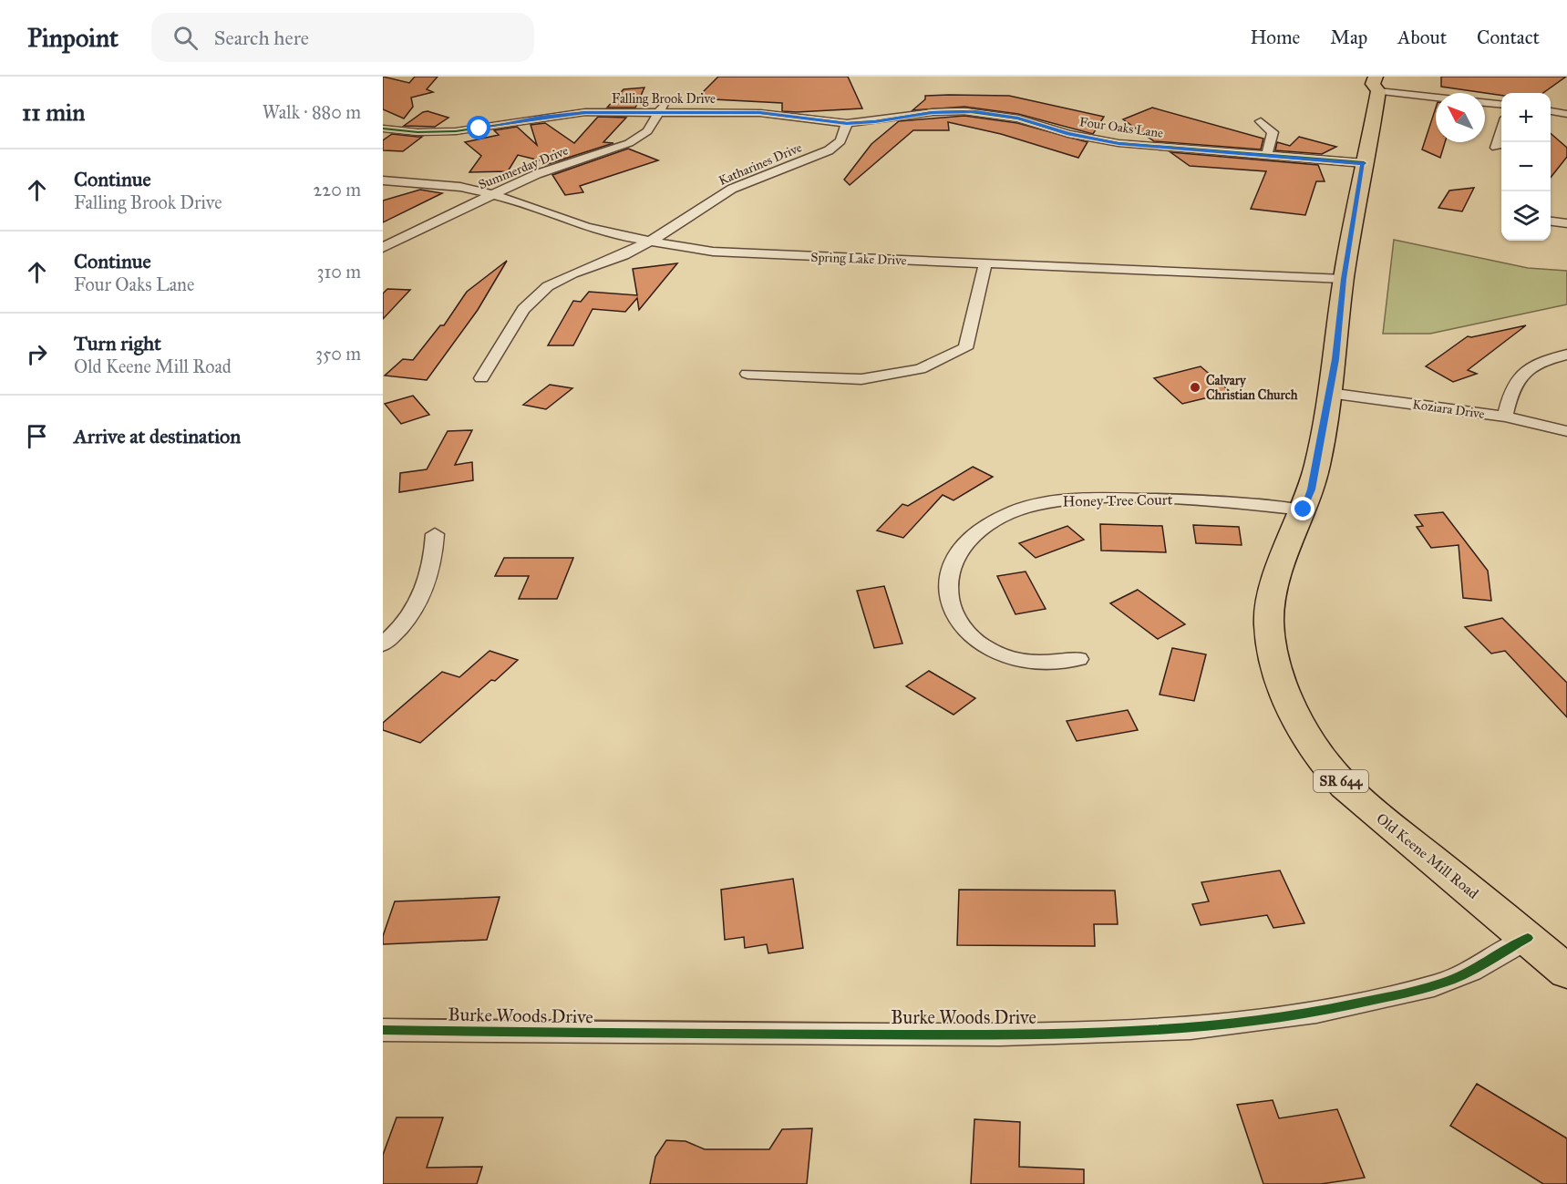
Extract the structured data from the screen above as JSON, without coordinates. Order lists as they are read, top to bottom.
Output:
{
  "streets": {
    "main road": ["SR 644", "Old Keene Mill Road"],
    "street": [
      "Falling Brook Drive",
      "Four Oaks Lane",
      "Katharines Drive",
      "Summerday Drive",
      "Spring Lake Drive",
      "Koziara Drive",
      "Honey Tree Court",
      "Burke Woods Drive"
    ]
  },
  "crossings": [
    ["Falling Brook Drive", "Four Oaks Lane"],
    ["Falling Brook Drive", "Katharines Drive"],
    ["Falling Brook Drive", "Summerday Drive"],
    ["Four Oaks Lane", "Katharines Drive"],
    ["Four Oaks Lane", "Old Keene Mill Road"],
    ["Katharines Drive", "Spring Lake Drive"],
    ["Summerday Drive", "Spring Lake Drive"],
    ["Spring Lake Drive", "Old Keene Mill Road"],
    ["Koziara Drive", "Old Keene Mill Road"],
    ["Honey Tree Court", "Old Keene Mill Road"],
    ["Old Keene Mill Road", "Burke Woods Drive"]
  ],
  "places": ["Calvary Christian Church"],
  "north": "top left",
  "page": {
    "header": "Pinpoint",
    "search": "Search here",
    "nav": [
      "Home",
      "Map",
      "About",
      "Contact"
    ],
    "heading": ["11 min", "Walk · 880 m"],
    "map_buttons": ["+", "−"],
    "list": [
      ["Continue", "Falling Brook Drive", "220 m"],
      ["Continue", "Four Oaks Lane", "310 m"],
      ["Turn right", "Old Keene Mill Road", "350 m"],
      "Arrive at destination"
    ]
  }
}
